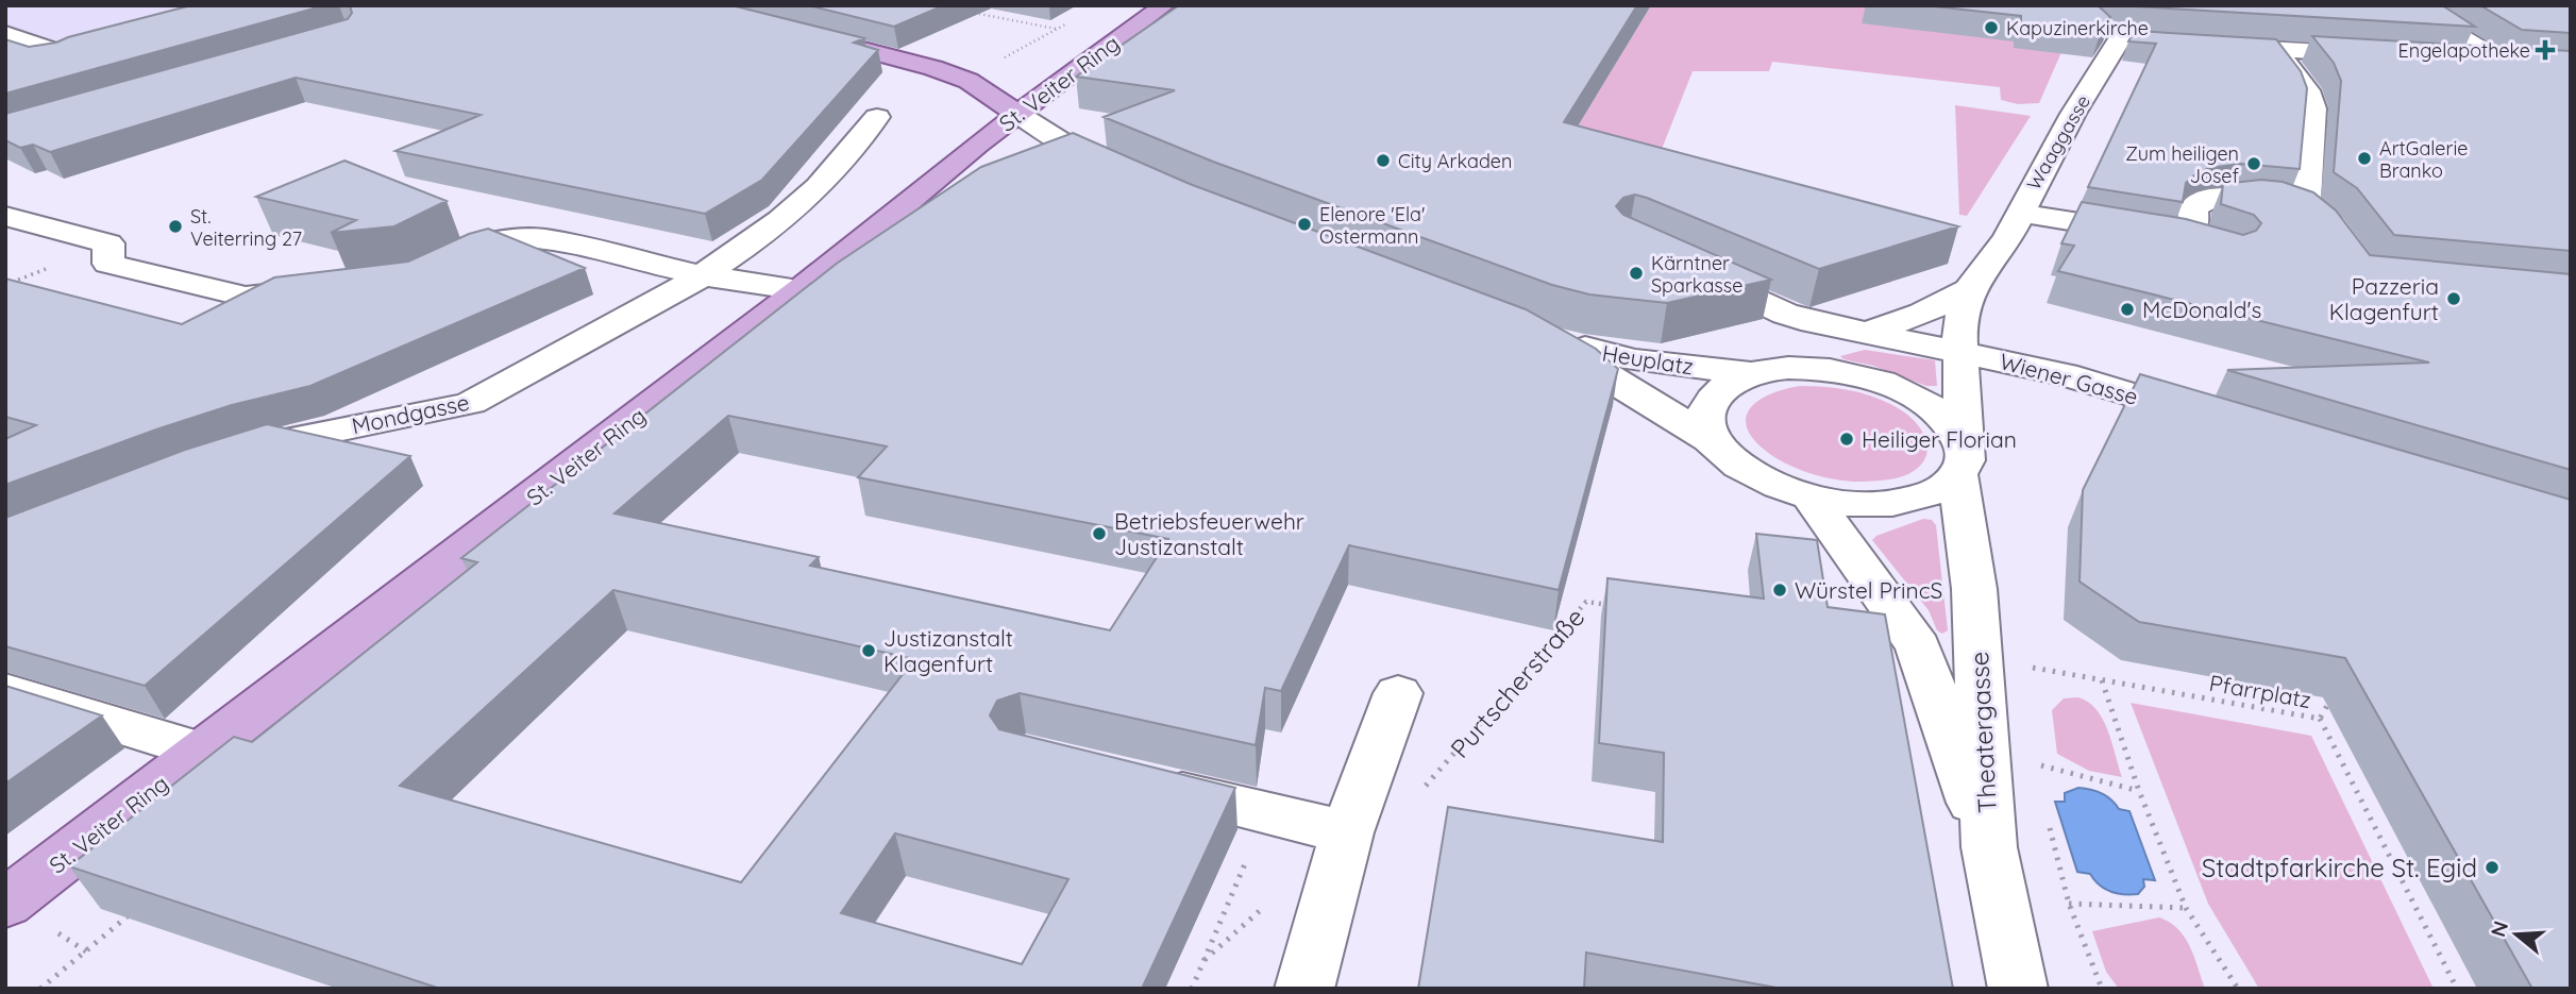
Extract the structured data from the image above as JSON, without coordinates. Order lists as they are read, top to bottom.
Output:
{
  "streets": {
    "main road": ["St. Veiter Ring"],
    "street": [
      "Waaggasse",
      "Heuplatz",
      "Wiener Gasse",
      "Mondgasse",
      "Theatergasse"
    ],
    "path": ["Purtscherstraße", "Pfarrplatz"]
  },
  "crossings": [
    ["Waaggasse", "Heuplatz"],
    ["Heuplatz", "Wiener Gasse"],
    ["Heuplatz", "Theatergasse"],
    ["Pfarrplatz", "Theatergasse"]
  ],
  "places": {
    "other": [
      "Kapuzinerkirche",
      "ArtGalerie Branko",
      "City Arkaden",
      "Zum heiligen Josef",
      "Elenore 'Ela' Ostermann",
      "St. Veiterring 27",
      "Kärntner Sparkasse",
      "Pazzeria Klagenfurt",
      "McDonald's",
      "Heiliger Florian",
      "Betriebsfeuerwehr Justizanstalt",
      "Würstel PrincS",
      "Justizanstalt Klagenfurt",
      "Stadtpfarkirche St. Egid"
    ],
    "health": ["Engelapotheke"]
  },
  "north": "left"
}
